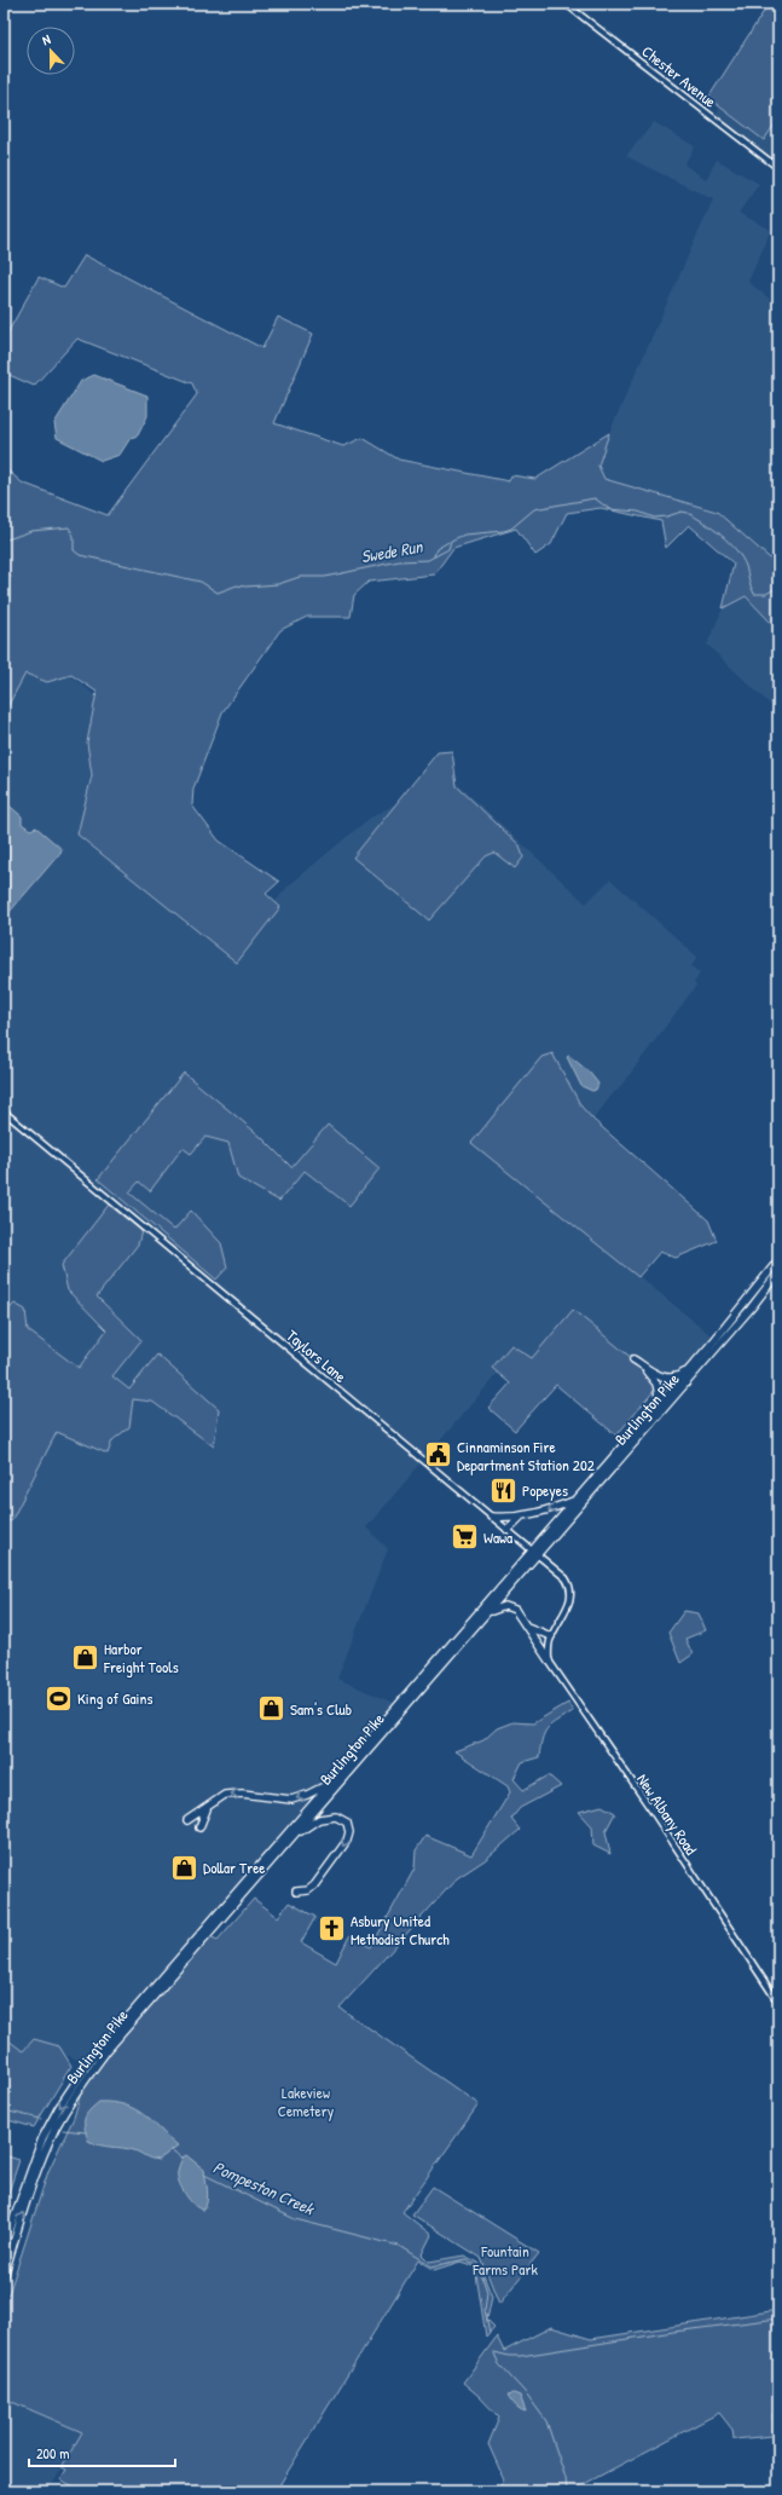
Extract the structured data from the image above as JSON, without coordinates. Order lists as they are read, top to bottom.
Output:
{
  "streets": {
    "highway": ["Burlington Pike"],
    "street": ["Chester Avenue", "Taylors Lane", "New Albany Road"]
  },
  "crossings": [
    ["Taylors Lane", "Burlington Pike"]
  ],
  "water": ["Swede Run", "Pompeston Creek"],
  "parks": ["Lakeview Cemetery", "Fountain Farms Park"],
  "places": {
    "public building": ["Cinnaminson Fire Department Station 202"],
    "restaurant": ["Popeyes"],
    "supermarket": ["Wawa"],
    "shop": ["Harbor Freight Tools", "Sam's Club", "Dollar Tree"],
    "sports": ["King of Gains"],
    "church": ["Asbury United Methodist Church"]
  },
  "scale_bar": "200 m",
  "north": "top"
}
